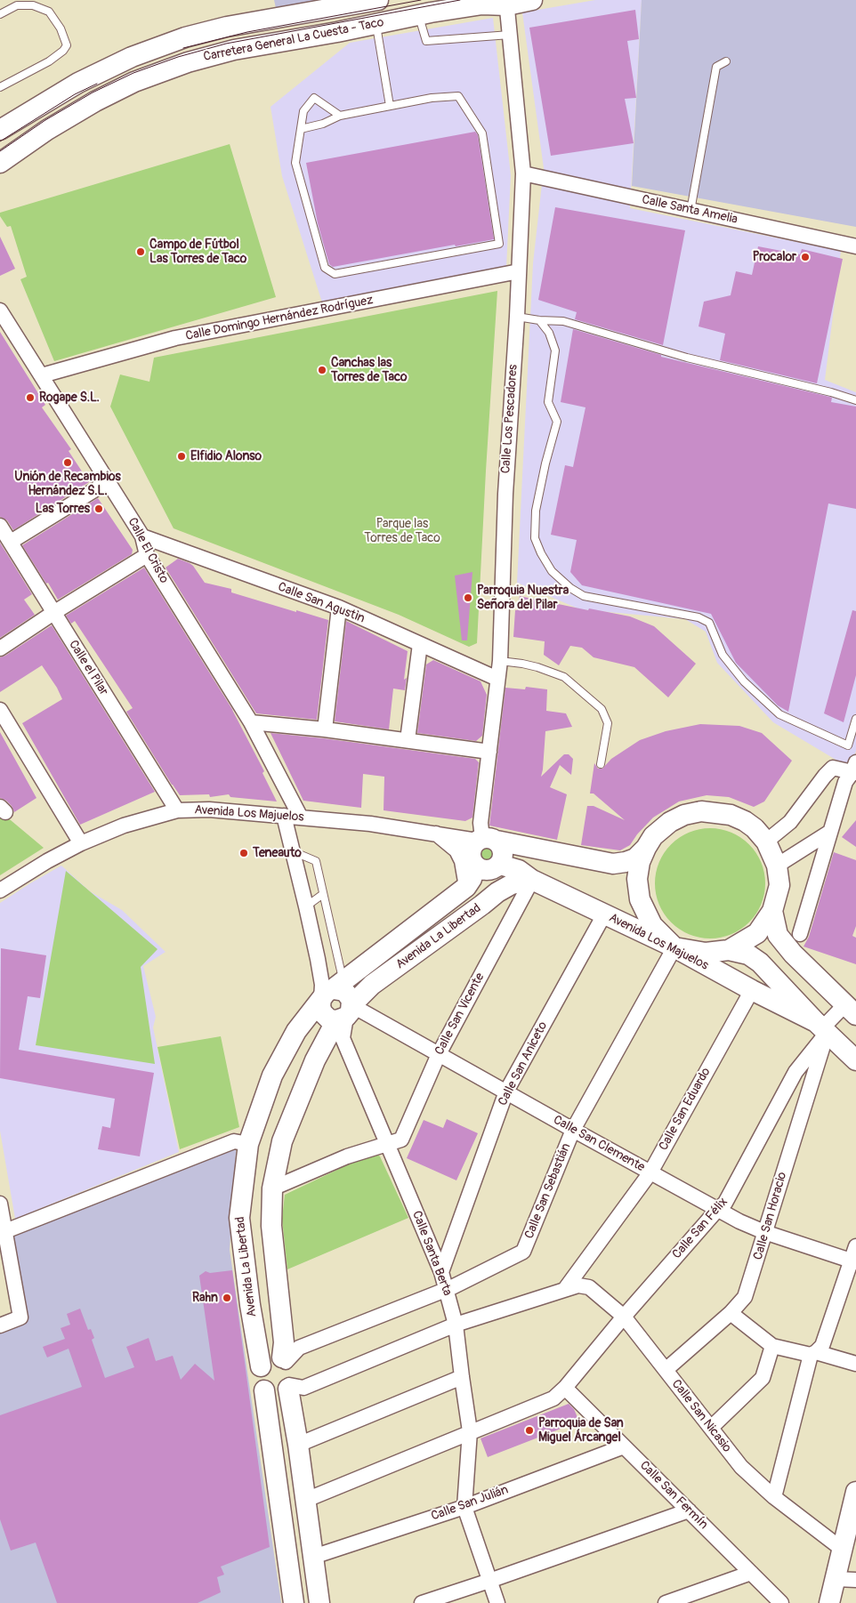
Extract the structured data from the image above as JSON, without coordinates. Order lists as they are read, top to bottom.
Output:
{
  "streets": {
    "street": [
      "Carretera General La Cuesta - Taco",
      "Calle Santa Amelia",
      "Calle Domingo Hernández Rodríguez",
      "Calle Los Pescadores",
      "Calle El Cristo",
      "Calle San Agustìn",
      "Calle el Pilar",
      "Avenida Los Majuelos",
      "Avenida La Libertad",
      "Calle San Vicente",
      "Calle San Aniceto",
      "Calle San Eduardo",
      "Calle San Clemente",
      "Calle San Sebastián",
      "Calle San Horacio",
      "Calle San Félix",
      "Calle Santa Berta",
      "Calle San Nicasio",
      "Calle San Fermín",
      "Calle San Julián"
    ]
  },
  "crossings": [
    ["Carretera General La Cuesta - Taco", "Calle Los Pescadores"],
    ["Calle Santa Amelia", "Calle Los Pescadores"],
    ["Calle Domingo Hernández Rodríguez", "Calle Los Pescadores"],
    ["Calle Domingo Hernández Rodríguez", "Calle El Cristo"],
    ["Calle Los Pescadores", "Calle San Agustìn"],
    ["Calle Los Pescadores", "Avenida Los Majuelos"],
    ["Calle Los Pescadores", "Avenida La Libertad"],
    ["Calle El Cristo", "Calle San Agustìn"],
    ["Calle El Cristo", "Avenida Los Majuelos"],
    ["Calle el Pilar", "Avenida Los Majuelos"],
    ["Avenida Los Majuelos", "Avenida La Libertad"],
    ["Avenida Los Majuelos", "Calle San Vicente"],
    ["Avenida Los Majuelos", "Calle San Aniceto"],
    ["Avenida Los Majuelos", "Calle San Eduardo"],
    ["Avenida Los Majuelos", "Calle San Sebastián"],
    ["Avenida Los Majuelos", "Calle San Horacio"],
    ["Avenida Los Majuelos", "Calle San Félix"],
    ["Avenida La Libertad", "Calle San Vicente"],
    ["Avenida La Libertad", "Calle San Clemente"],
    ["Avenida La Libertad", "Calle San Sebastián"],
    ["Avenida La Libertad", "Calle Santa Berta"],
    ["Avenida La Libertad", "Calle San Nicasio"],
    ["Calle San Vicente", "Calle San Clemente"],
    ["Calle San Vicente", "Calle Santa Berta"],
    ["Calle San Aniceto", "Calle San Clemente"],
    ["Calle San Aniceto", "Calle Santa Berta"],
    ["Calle San Eduardo", "Calle San Clemente"],
    ["Calle San Eduardo", "Calle San Nicasio"],
    ["Calle San Clemente", "Calle San Sebastián"],
    ["Calle San Clemente", "Calle San Horacio"],
    ["Calle San Clemente", "Calle San Félix"],
    ["Calle San Clemente", "Calle Santa Berta"],
    ["Calle San Sebastián", "Calle Santa Berta"],
    ["Calle San Sebastián", "Calle San Nicasio"],
    ["Calle San Horacio", "Calle San Félix"],
    ["Calle San Horacio", "Calle San Nicasio"],
    ["Calle San Félix", "Calle Santa Berta"],
    ["Calle San Félix", "Calle San Nicasio"],
    ["Calle San Félix", "Calle San Fermín"],
    ["Calle Santa Berta", "Calle San Nicasio"],
    ["Calle Santa Berta", "Calle San Julián"],
    ["Calle San Fermín", "Calle San Julián"]
  ],
  "parks": ["Parque las Torres de Taco"],
  "places": [
    "Campo de Fútbol Las Torres de Taco",
    "Procalor",
    "Canchas las Torres de Taco",
    "Rogape S.L.",
    "Elfidio Alonso",
    "Unión de Recambios Hernández S.L.",
    "Las Torres",
    "Parroquia Nuestra Señora del Pilar",
    "Teneauto",
    "Rahn",
    "Parroquia de San Miguel Árcangel"
  ]
}
